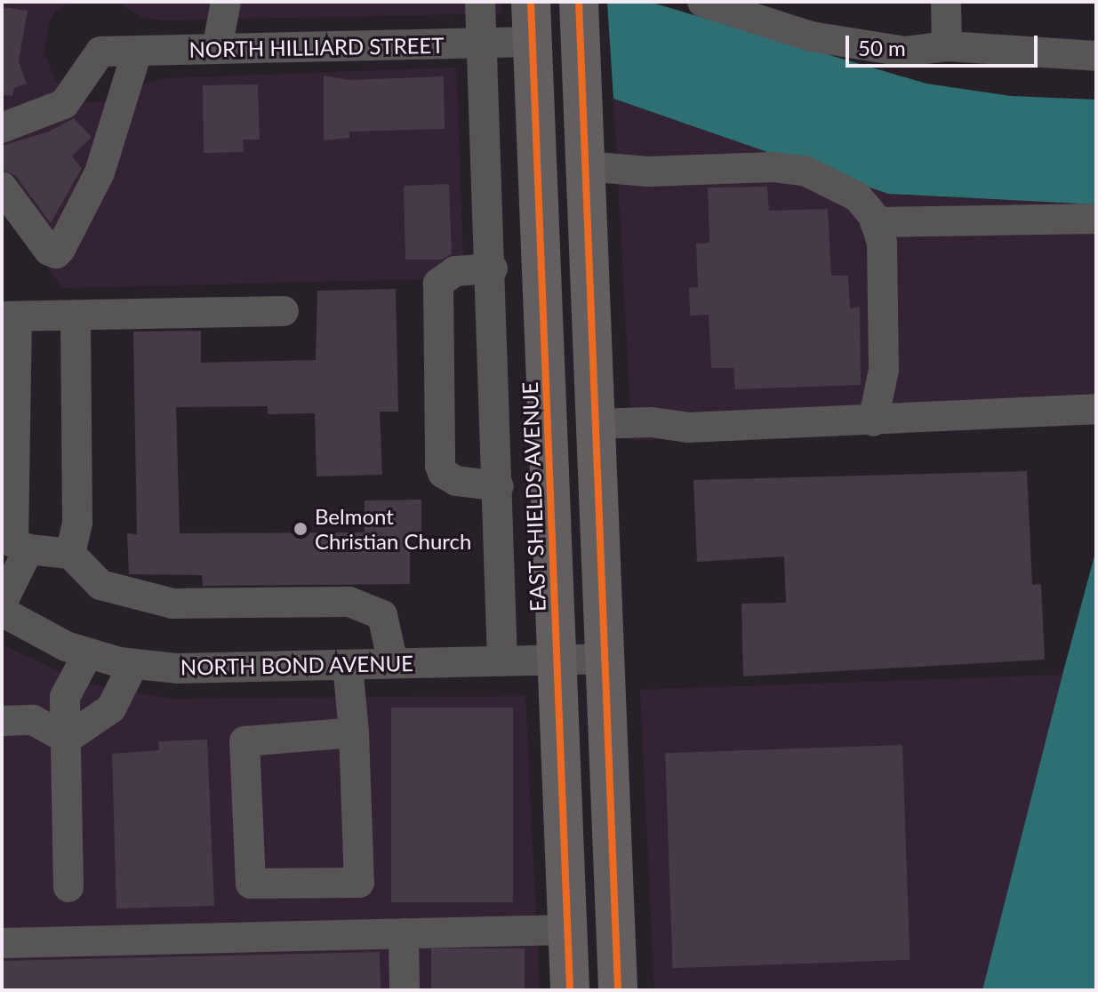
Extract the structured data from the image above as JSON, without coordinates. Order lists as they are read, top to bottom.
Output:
{
  "streets": {
    "main road": ["EAST SHIELDS AVENUE"],
    "street": ["NORTH HILLIARD STREET", "NORTH BOND AVENUE"]
  },
  "crossings": [
    ["NORTH HILLIARD STREET", "EAST SHIELDS AVENUE"],
    ["EAST SHIELDS AVENUE", "NORTH BOND AVENUE"]
  ],
  "places": ["Belmont Christian Church"],
  "scale_bar": "50 m"
}
